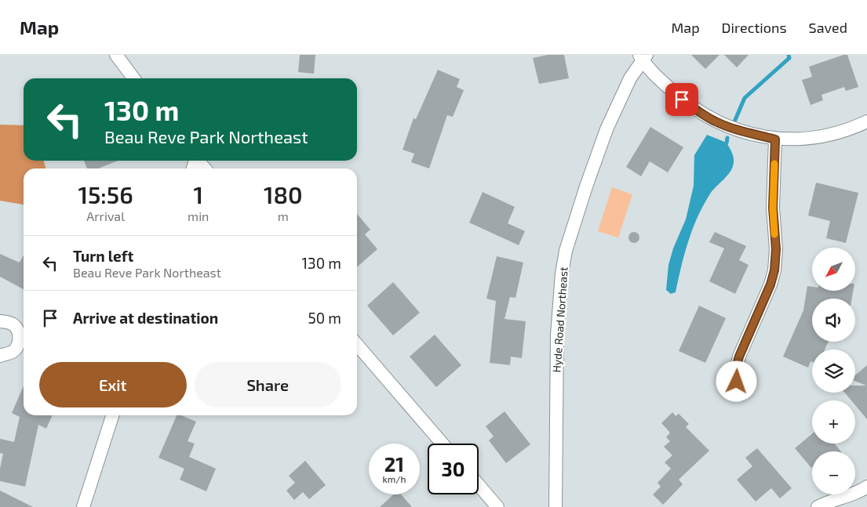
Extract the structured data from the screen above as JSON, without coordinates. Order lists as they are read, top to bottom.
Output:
{
  "streets": {
    "street": ["Hyde Road Northeast"]
  },
  "north": "bottom left",
  "page": {
    "header": "Map",
    "nav": ["Map", "Directions", "Saved"],
    "turn": ["130 m", "Beau Reve Park Northeast"],
    "eta": [
      "15:56",
      "Arrival",
      "1",
      "min",
      "180",
      "m"
    ],
    "list": [
      {
        "name": "Turn left",
        "note": "Beau Reve Park Northeast",
        "value": "130 m"
      },
      {
        "name": "Arrive at destination",
        "value": "50 m"
      }
    ],
    "map_buttons": ["+", "−"],
    "buttons": ["Exit", "Share"],
    "speed": "21 km/h",
    "limit": "30"
  }
}
